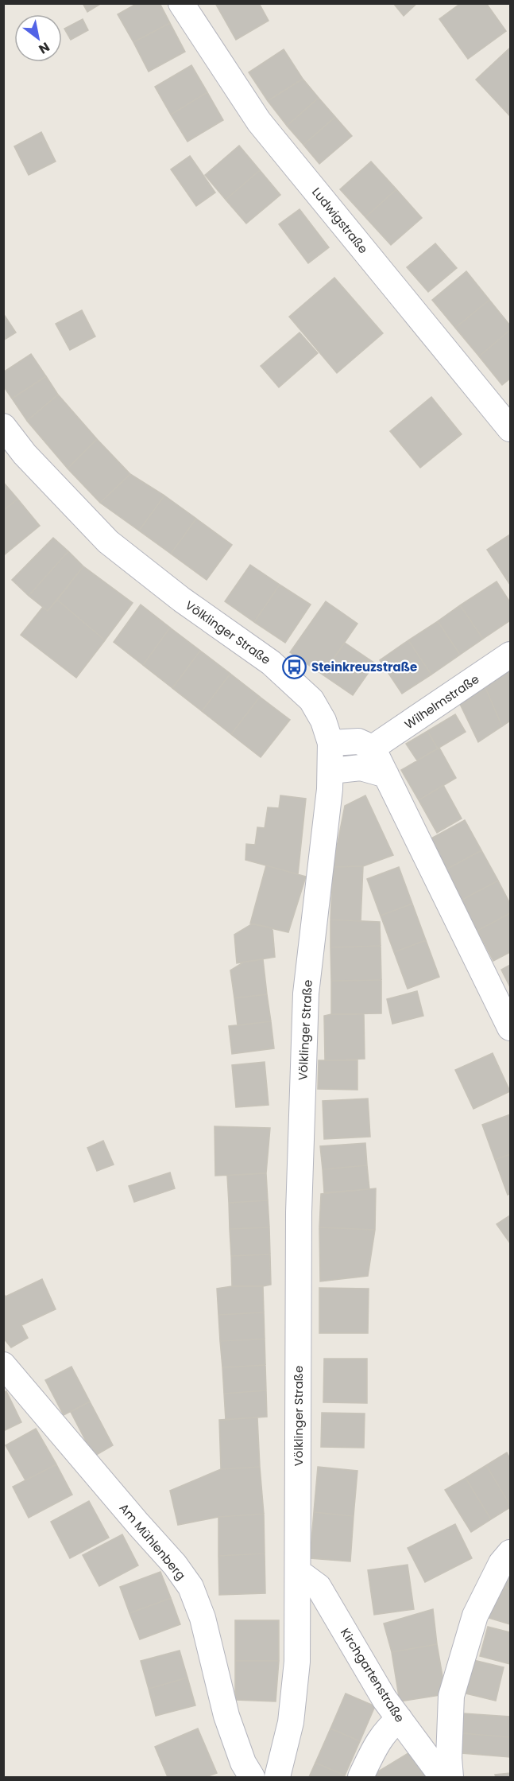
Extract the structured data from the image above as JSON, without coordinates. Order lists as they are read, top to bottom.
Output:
{
  "streets": {
    "street": [
      "Ludwigstraße",
      "Völklinger Straße",
      "Wilhelmstraße",
      "Am Mühlenberg",
      "Kirchgartenstraße"
    ]
  },
  "crossings": [
    ["Völklinger Straße", "Kirchgartenstraße"]
  ],
  "places": {
    "bus stop": ["Steinkreuzstraße"]
  },
  "north": "bottom right"
}
